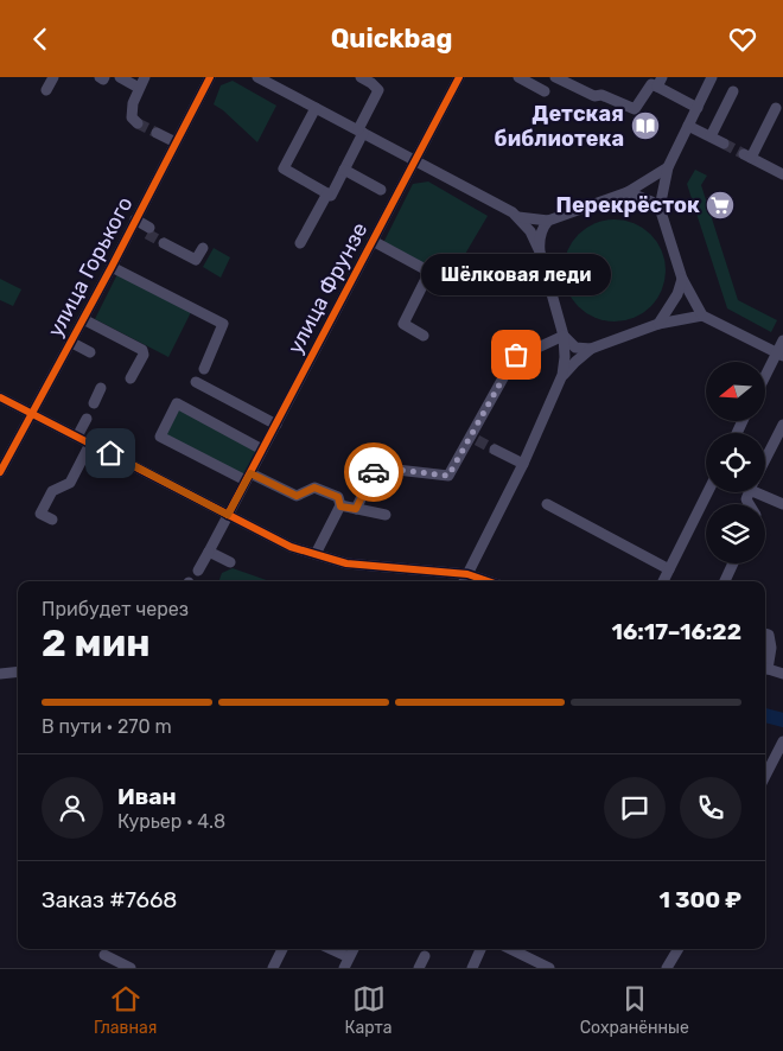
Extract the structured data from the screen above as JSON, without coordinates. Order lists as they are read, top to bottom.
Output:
{
  "streets": {
    "street": ["улица Горького", "улица Фрунзе"]
  },
  "places": {
    "library": ["Детская библиотека"],
    "supermarket": ["Перекрёсток"],
    "other": ["Шёлковая леди"]
  },
  "north": "left",
  "page": {
    "header": "Quickbag",
    "bubble": "Шёлковая леди",
    "heading": ["2 мин", "Прибудет через", "16:17–16:22"],
    "panel": [
      "Иван",
      "Курьер · 4.8",
      "Заказ #7668",
      "1 300 ₽"
    ],
    "bar": "В пути · 270 m",
    "tabs": ["Главная", "Карта", "Сохранённые"]
  }
}
